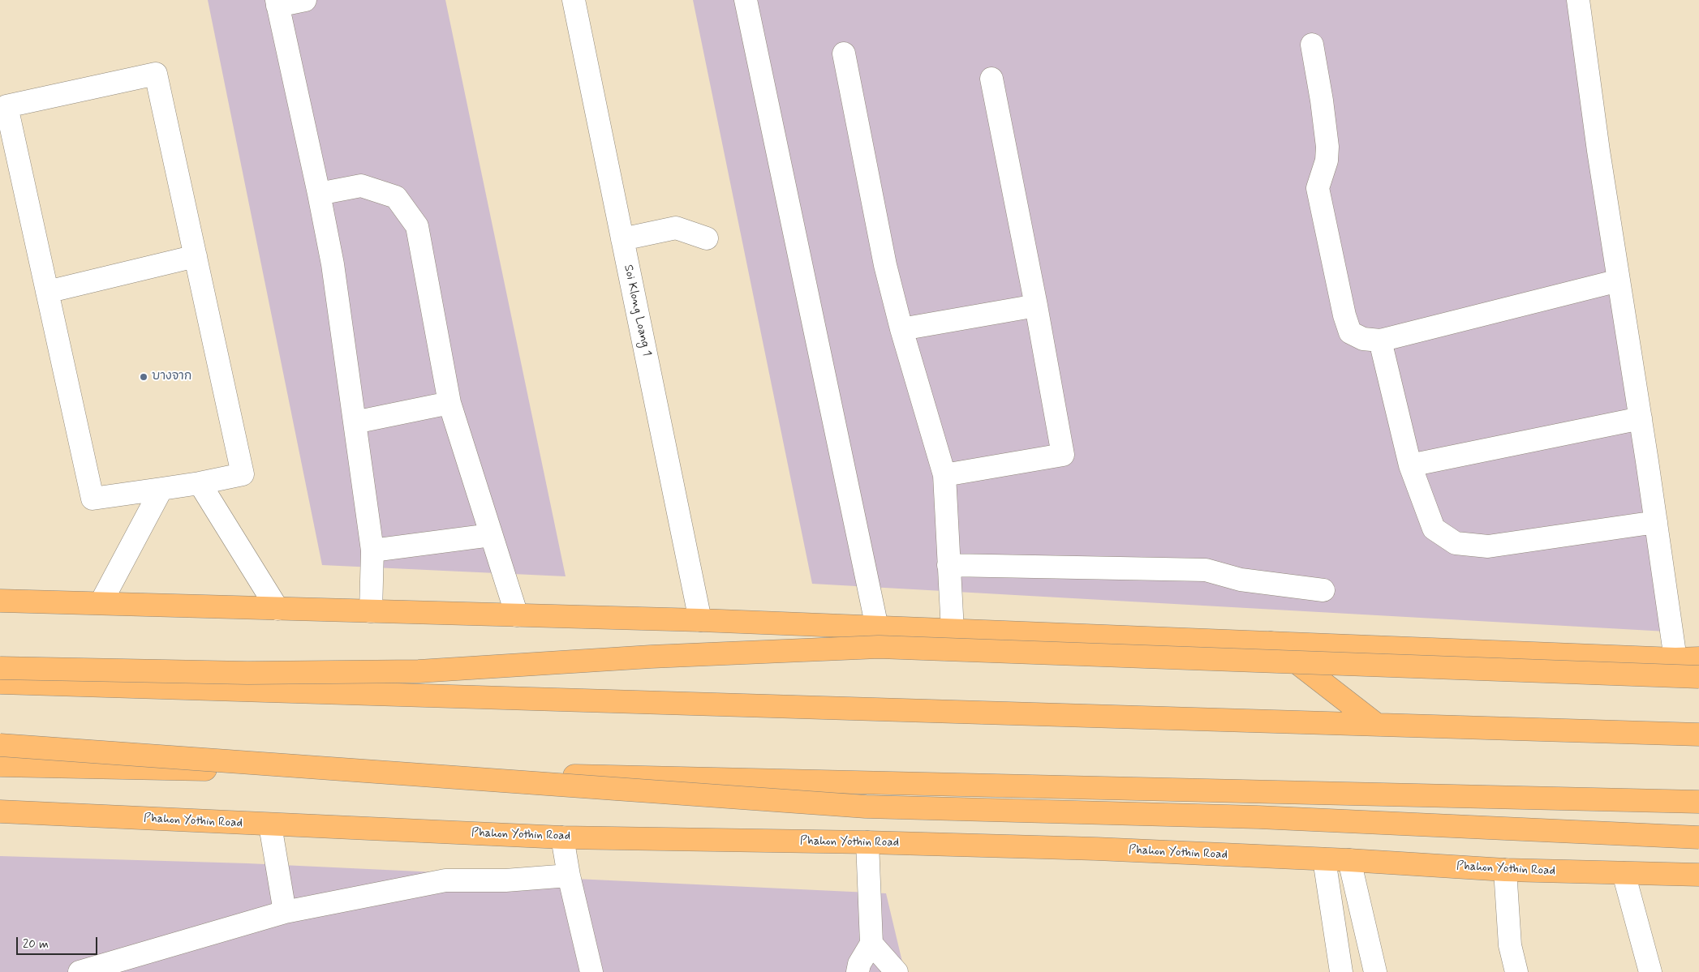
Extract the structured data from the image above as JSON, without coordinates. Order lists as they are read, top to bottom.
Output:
{
  "streets": {
    "main road": ["Phahon Yothin Road"],
    "street": ["Soi Klong Loang 1"]
  },
  "places": ["บางจาก"],
  "scale_bar": "20 m"
}
